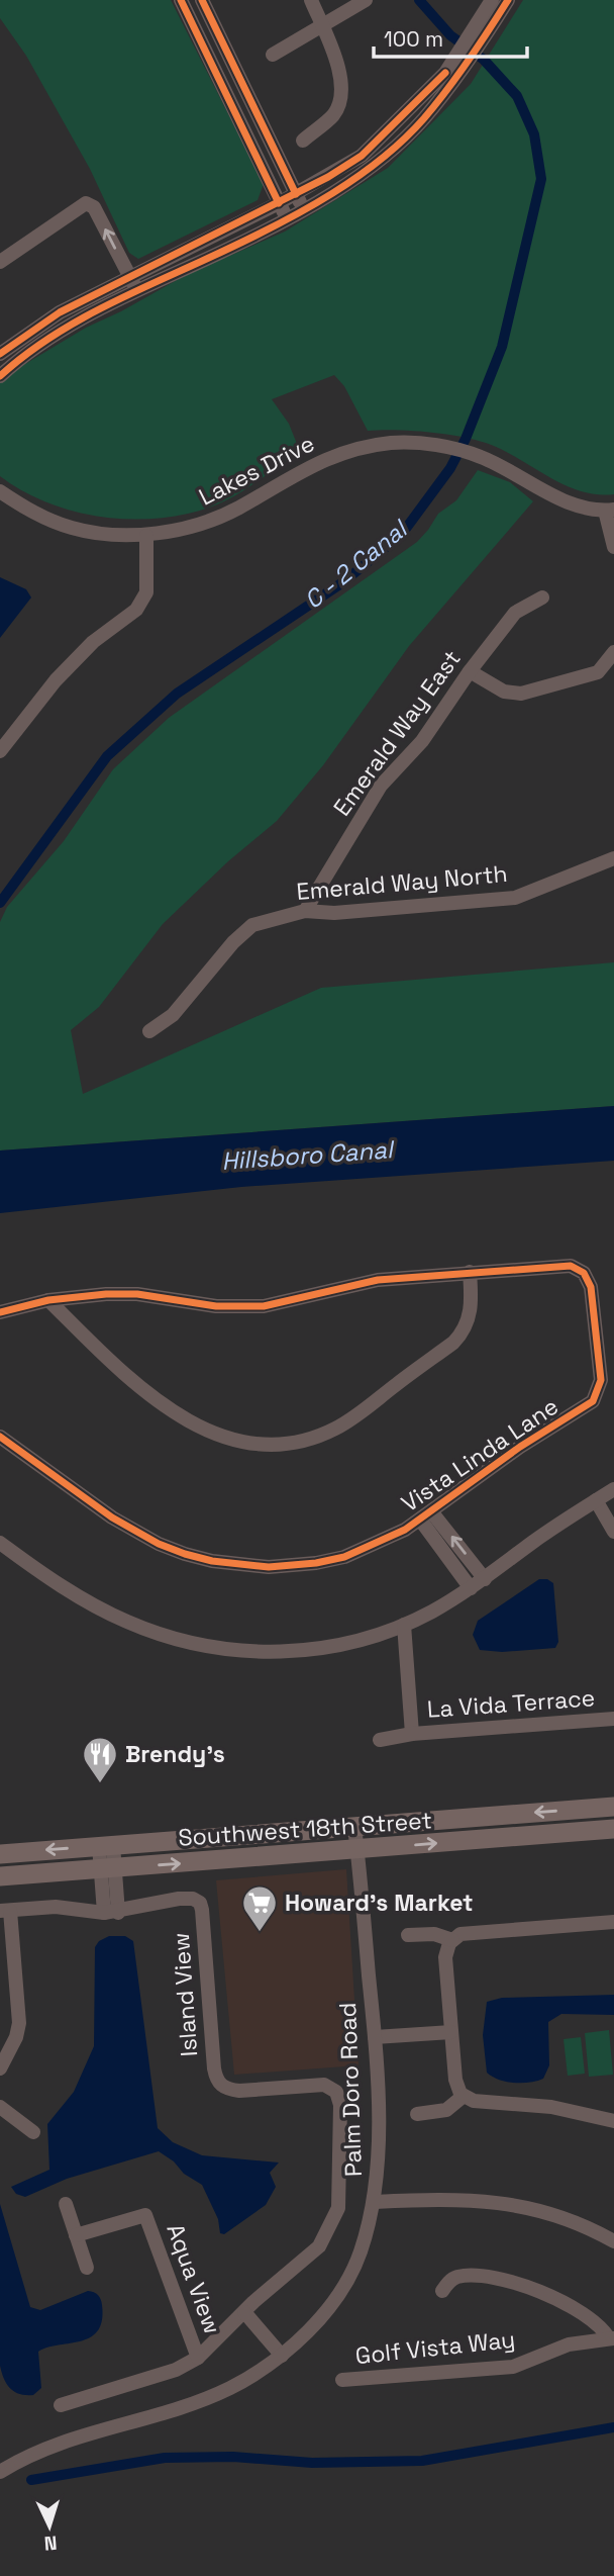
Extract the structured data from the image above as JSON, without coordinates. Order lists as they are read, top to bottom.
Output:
{
  "streets": {
    "main road": ["Southwest 18th Street"],
    "street": [
      "Lakes Drive",
      "Emerald Way East",
      "Emerald Way North",
      "Vista Linda Lane",
      "La Vida Terrace",
      "Island View",
      "Palm Doro Road",
      "Aqua View",
      "Golf Vista Way"
    ]
  },
  "crossings": [
    ["Emerald Way East", "Emerald Way North"],
    ["Southwest 18th Street", "Palm Doro Road"],
    ["Island View", "Aqua View"]
  ],
  "water": ["C - 2 Canal", "Hillsboro Canal"],
  "places": {
    "restaurant": ["Brendy's"],
    "supermarket": ["Howard's Market"]
  },
  "scale_bar": "100 m",
  "north": "bottom"
}
